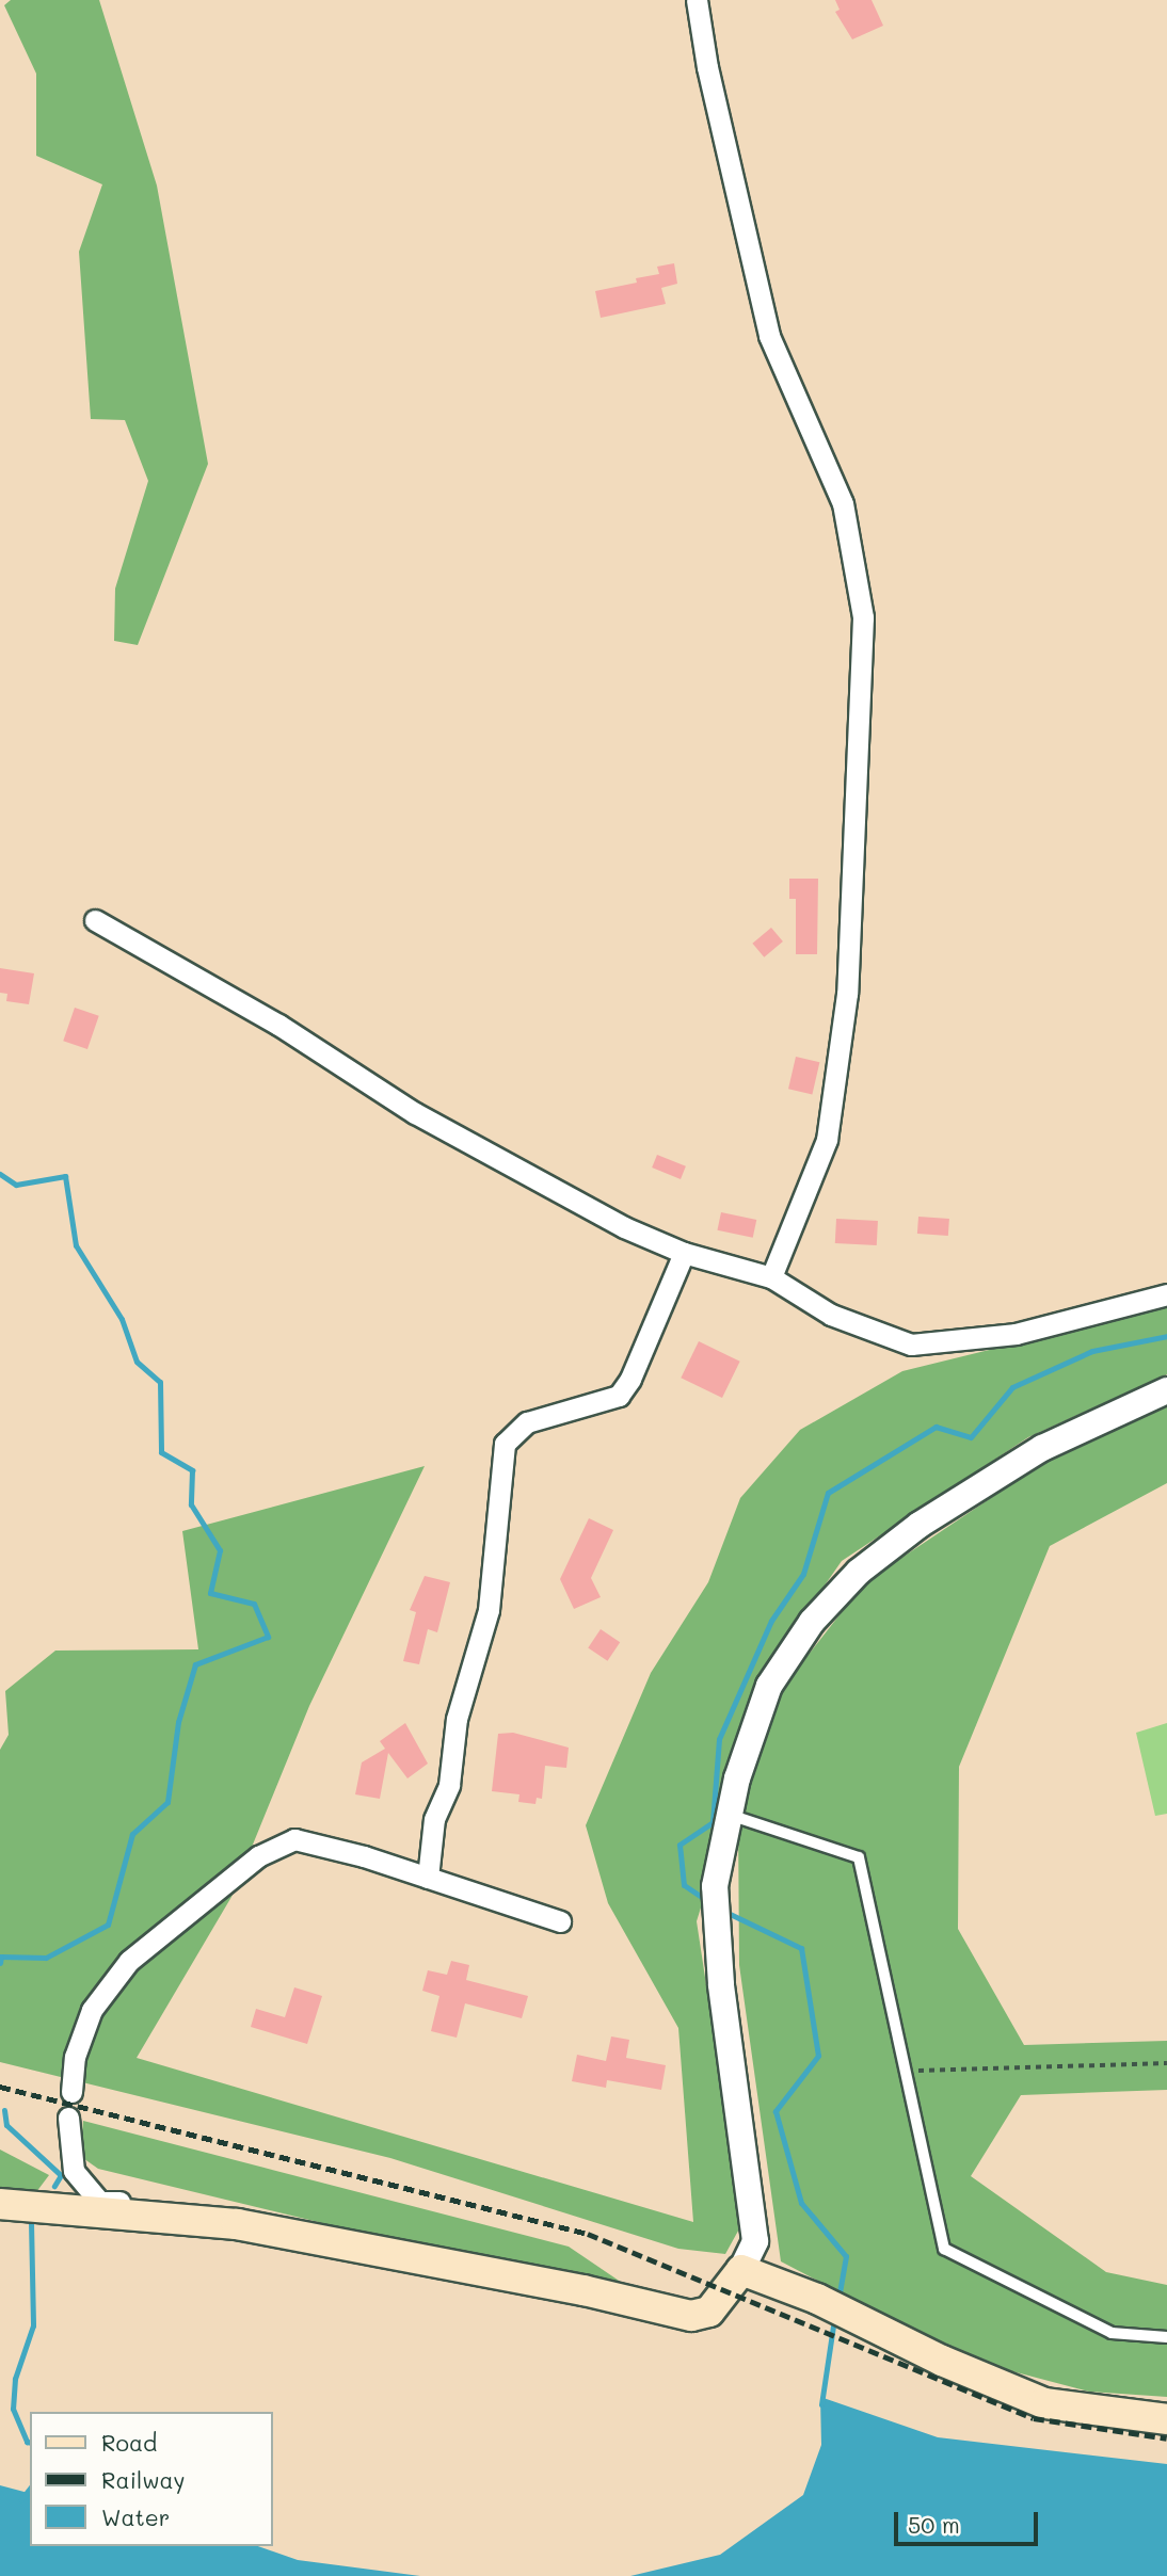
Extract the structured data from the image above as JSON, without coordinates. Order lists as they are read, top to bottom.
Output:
{
  "legend": ["Road", "Railway", "Water"],
  "scale_bar": "50 m"
}
